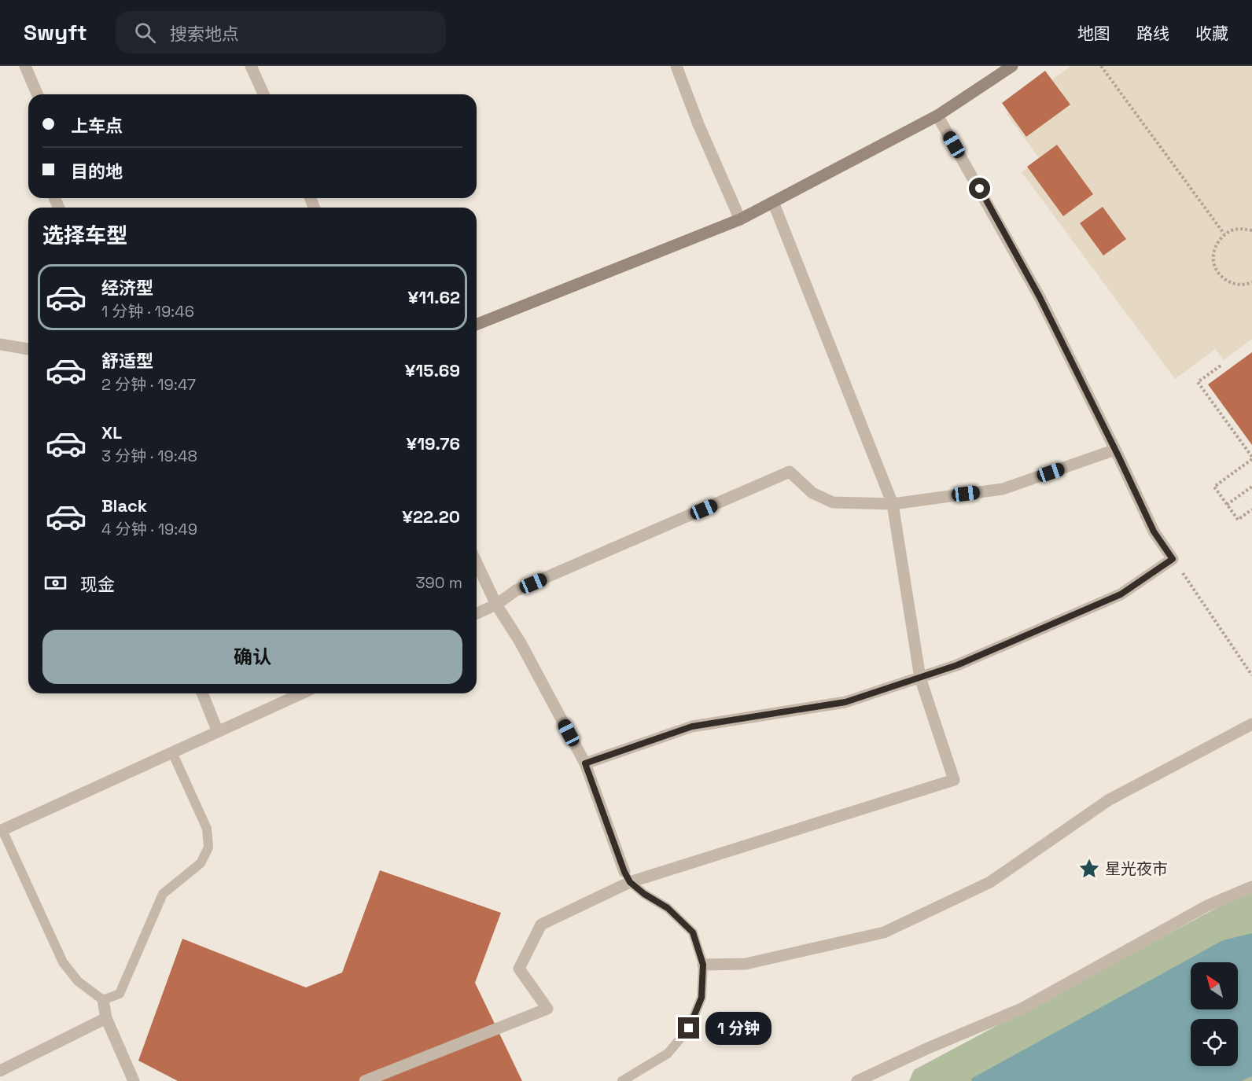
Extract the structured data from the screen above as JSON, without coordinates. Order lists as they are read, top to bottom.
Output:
{
  "places": {
    "place": ["星光夜市"]
  },
  "north": "top left",
  "page": {
    "header": "Swyft",
    "search": "搜索地点",
    "nav": ["地图", "路线", "收藏"],
    "banner": ["上车点", "目的地"],
    "heading": "选择车型",
    "list": [
      {
        "name": "经济型",
        "note": "1 分钟 · 19:46",
        "value": "¥11.62"
      },
      {
        "name": "舒适型",
        "note": "2 分钟 · 19:47",
        "value": "¥15.69"
      },
      {
        "name": "XL",
        "note": "3 分钟 · 19:48",
        "value": "¥19.76"
      },
      {
        "name": "Black",
        "note": "4 分钟 · 19:49",
        "value": "¥22.20"
      }
    ],
    "pay": ["现金", "390 m"],
    "buttons": "确认",
    "bubble": "1 分钟"
  }
}
